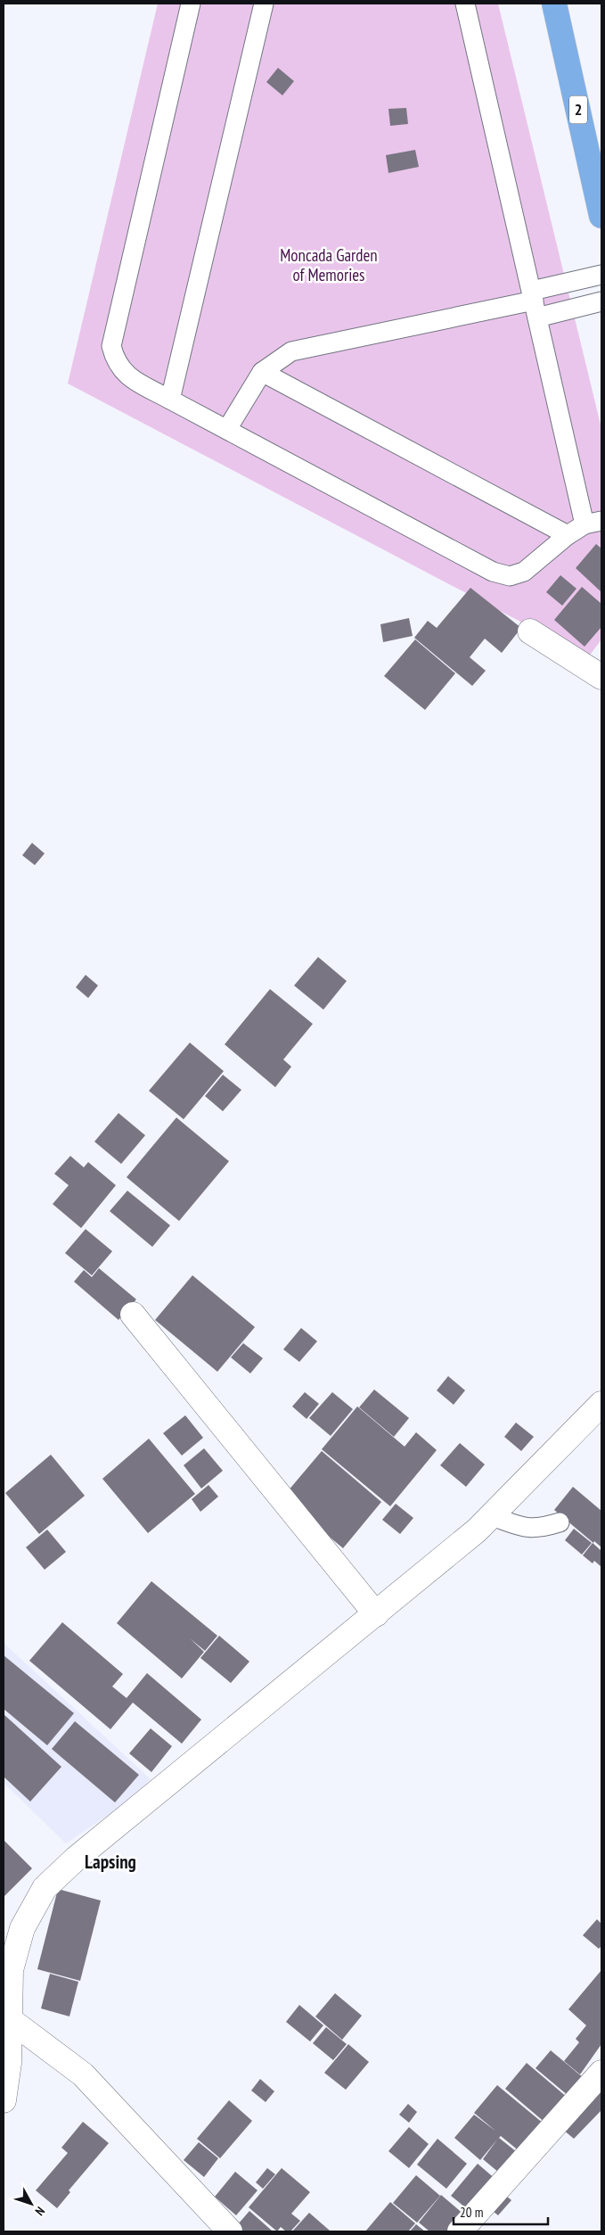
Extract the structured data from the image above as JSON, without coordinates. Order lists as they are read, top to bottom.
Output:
{
  "streets": {
    "highway": ["2"]
  },
  "districts": ["Lapsing"],
  "parks": ["Moncada Garden of Memories"],
  "scale_bar": "20 m",
  "north": "bottom right"
}
